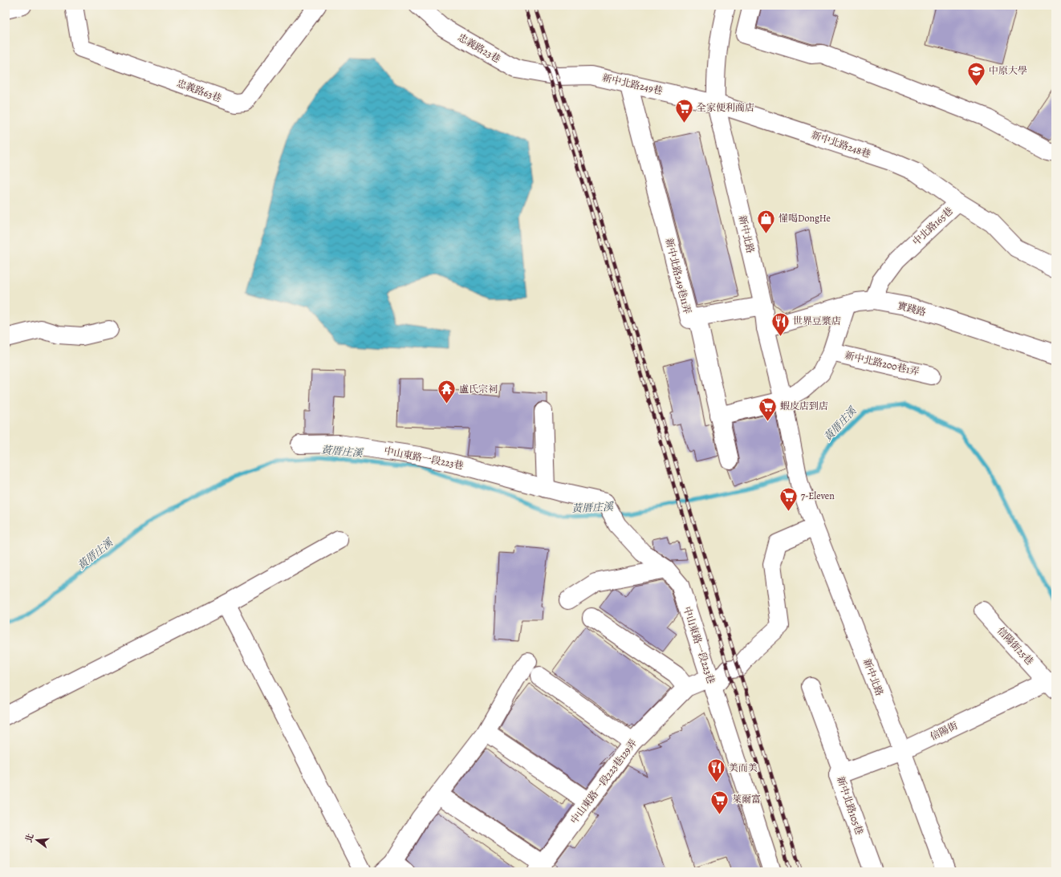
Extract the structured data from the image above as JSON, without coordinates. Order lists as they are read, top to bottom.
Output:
{
  "streets": {
    "street": [
      "忠義路23巷",
      "新中北路249巷",
      "忠義路63巷",
      "新中北路248巷",
      "中北路165巷",
      "新中北路",
      "新中北路249巷11弄",
      "實踐路",
      "新中北路200巷1弄",
      "中山東路一段223巷",
      "信陽街25巷",
      "信陽街",
      "中山東路一段223巷129弄",
      "新中北路105巷"
    ]
  },
  "crossings": [
    ["忠義路23巷", "新中北路249巷"],
    ["新中北路249巷", "新中北路248巷"],
    ["新中北路249巷", "新中北路"],
    ["新中北路249巷", "新中北路249巷11弄"],
    ["新中北路248巷", "中北路165巷"],
    ["新中北路248巷", "新中北路"],
    ["中北路165巷", "實踐路"],
    ["新中北路", "實踐路"],
    ["新中北路", "信陽街"],
    ["中山東路一段223巷", "中山東路一段223巷129弄"],
    ["信陽街25巷", "信陽街"],
    ["信陽街", "新中北路105巷"]
  ],
  "water": ["黃厝庄溪"],
  "places": {
    "school or university": ["中原大學"],
    "supermarket": [
      "全家便利商店",
      "蝦皮店到店",
      "7-Eleven",
      "萊爾富"
    ],
    "shop": ["懂喝DongHe"],
    "restaurant": ["世界豆漿店", "美而美"],
    "temple": ["盧氏宗祠"]
  },
  "north": "left"
}
